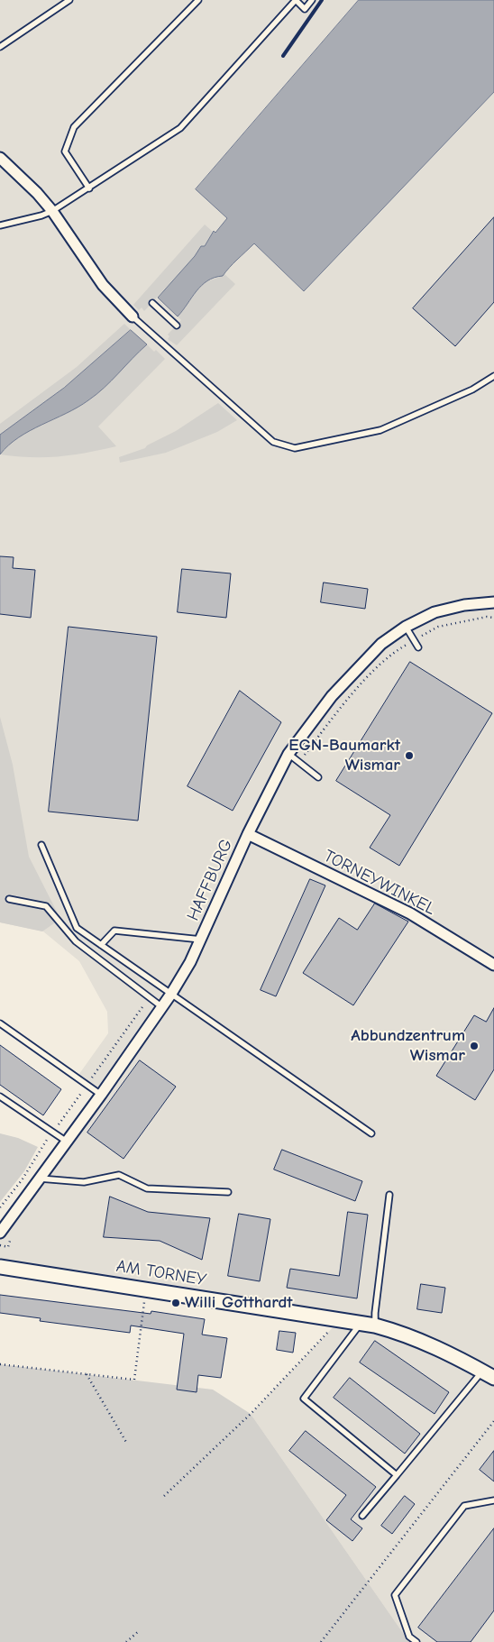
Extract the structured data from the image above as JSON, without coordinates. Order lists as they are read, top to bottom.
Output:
{
  "streets": {
    "street": ["HAFFBURG", "TORNEYWINKEL", "AM TORNEY"]
  },
  "crossings": [
    ["HAFFBURG", "TORNEYWINKEL"]
  ],
  "places": ["EGN-Baumarkt Wismar", "Abbundzentrum Wismar", "Willi Gotthardt"]
}
